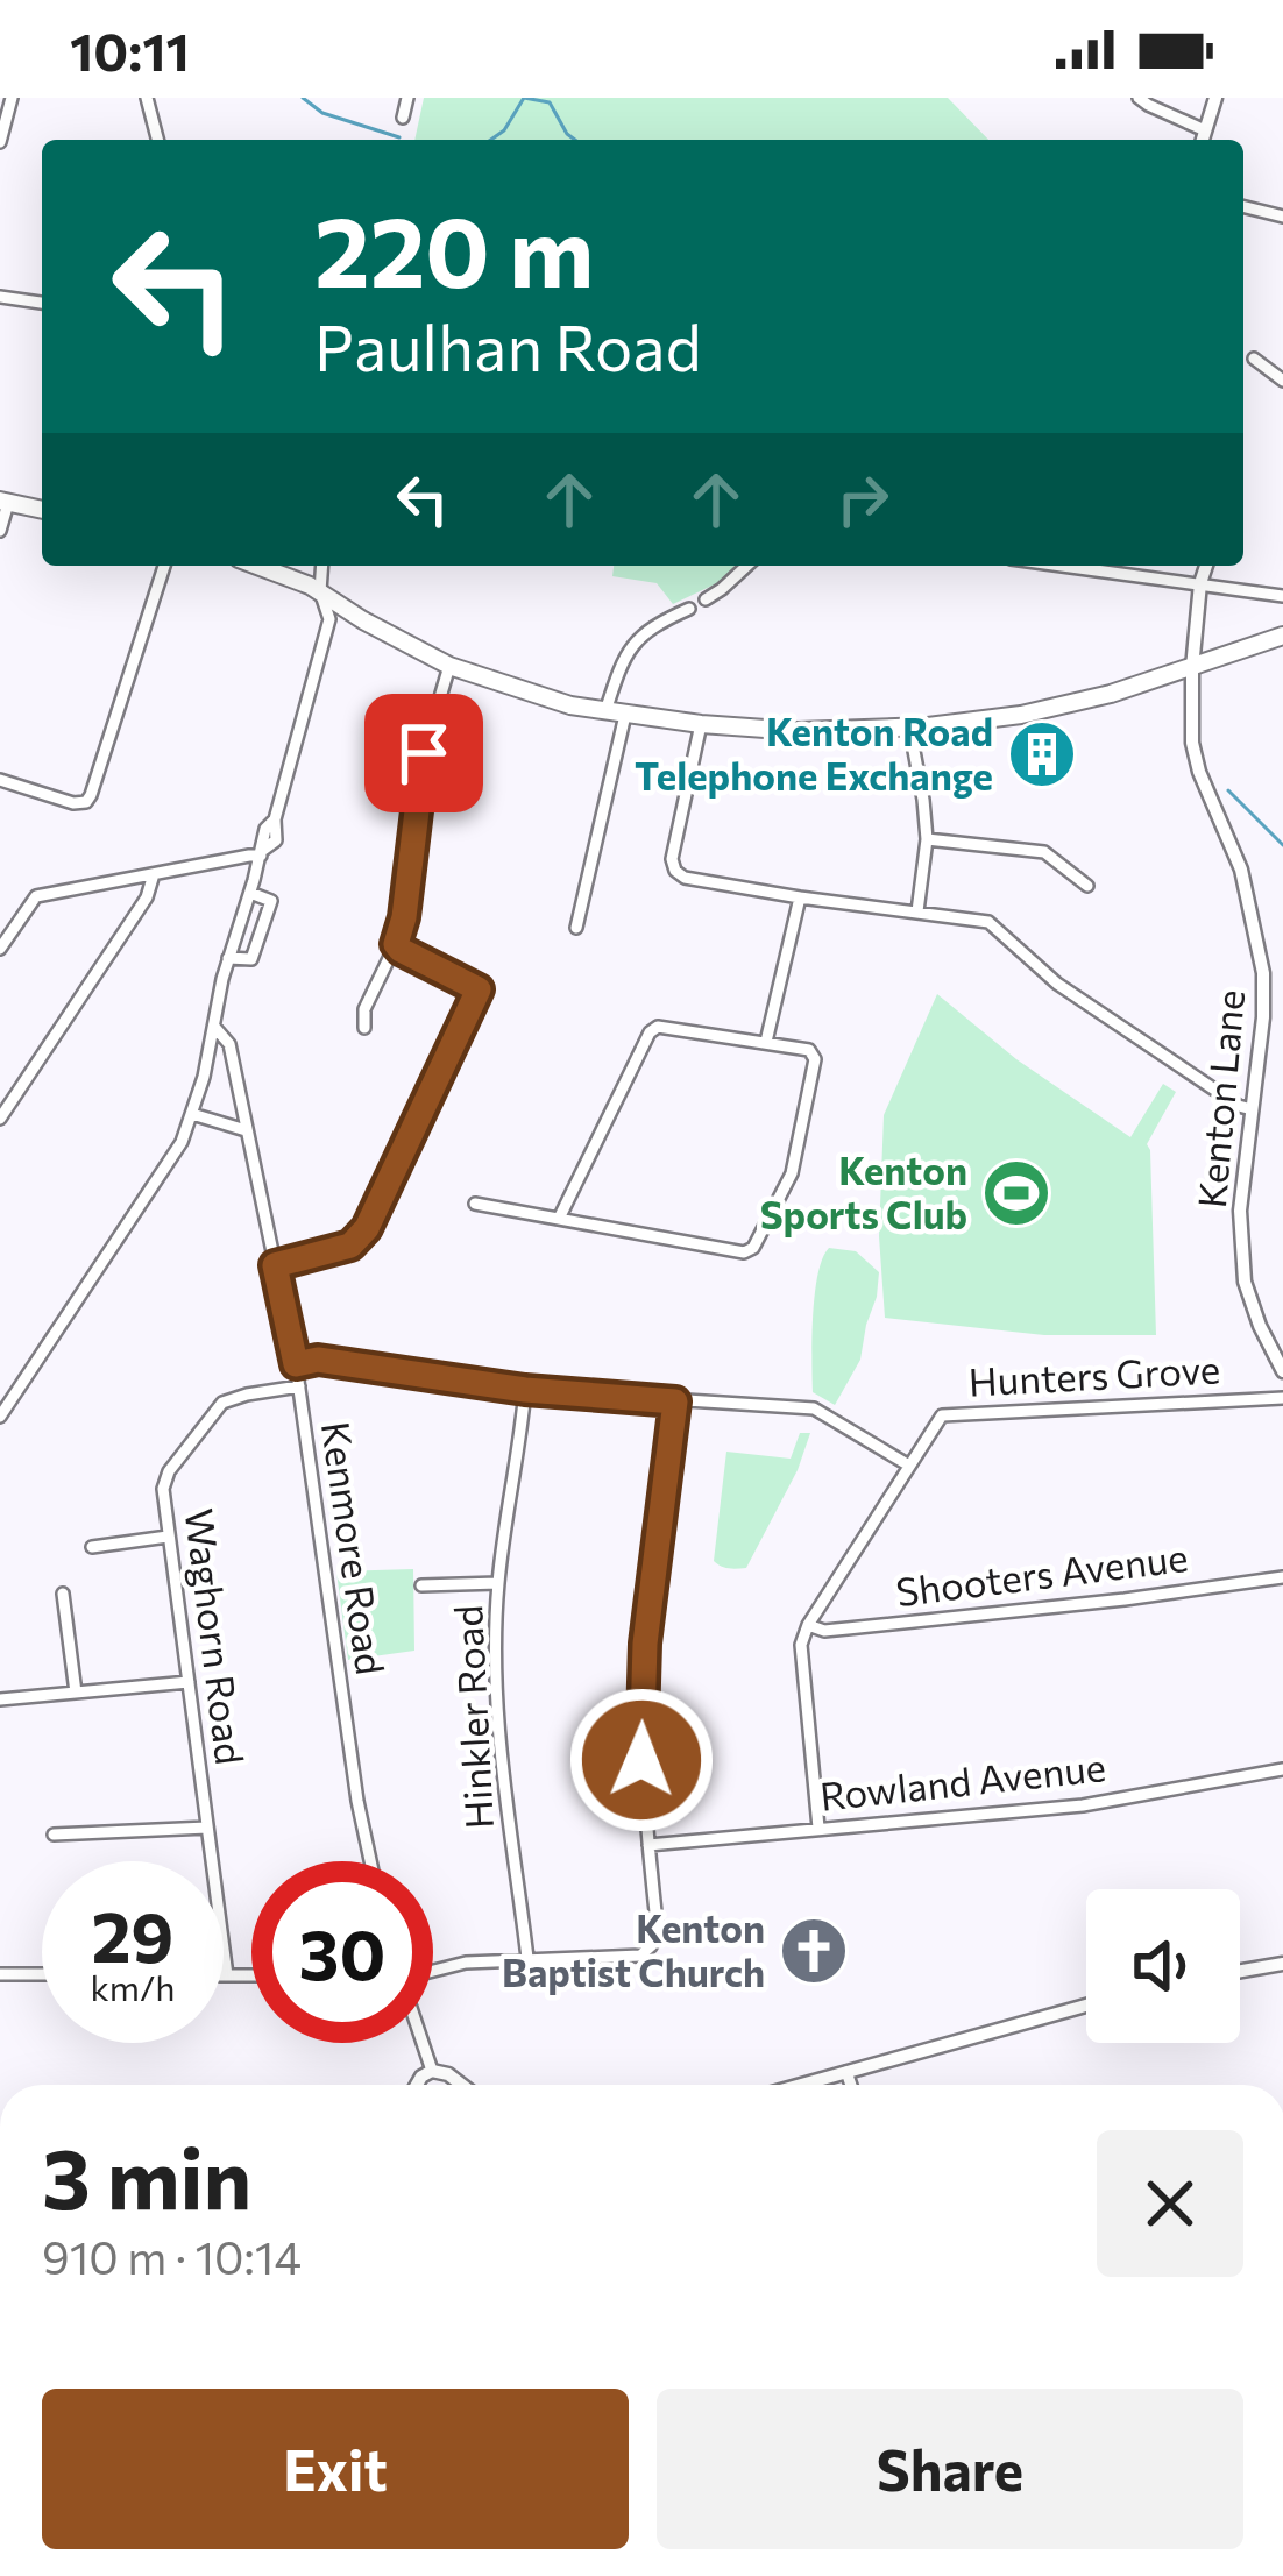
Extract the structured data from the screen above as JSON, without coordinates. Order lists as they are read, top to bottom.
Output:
{
  "streets": {
    "street": [
      "Kenton Lane",
      "Hunters Grove",
      "Kenmore Road",
      "Shooters Avenue",
      "Waghorn Road",
      "Hinkler Road",
      "Rowland Avenue"
    ]
  },
  "crossings": [
    ["Hunters Grove", "Shooters Avenue"],
    ["Kenmore Road", "Waghorn Road"]
  ],
  "places": {
    "building": ["Kenton Road Telephone Exchange"],
    "sports": ["Kenton Sports Club"],
    "church": ["Kenton Baptist Church"]
  },
  "page": {
    "status": "10:11",
    "turn": ["220 m", "Paulhan Road"],
    "speed": "29 km/h",
    "limit": "30",
    "heading": ["3 min", "910 m · 10:14"],
    "buttons": ["Exit", "Share"]
  }
}
